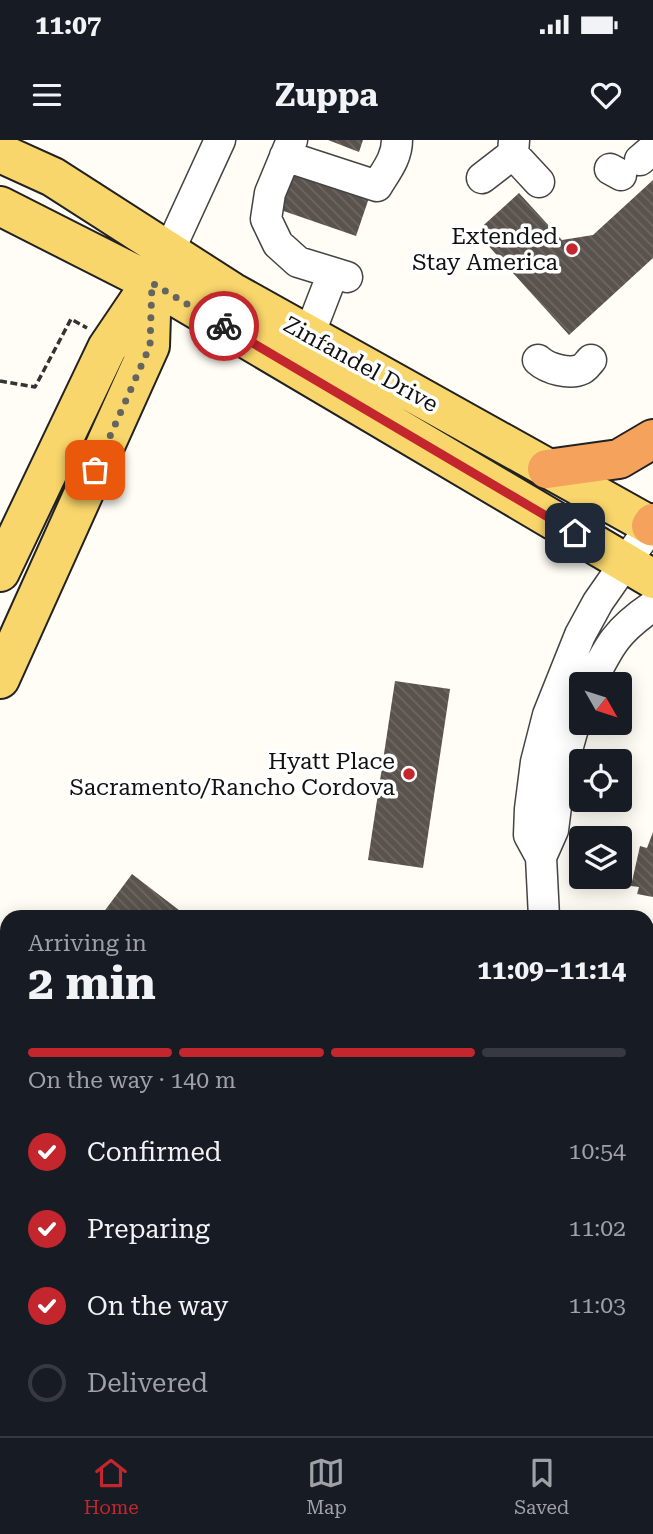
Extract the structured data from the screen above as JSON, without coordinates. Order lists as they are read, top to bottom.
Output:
{
  "streets": {
    "main road": ["Zinfandel Drive"]
  },
  "places": ["Extended Stay America", "Hyatt Place Sacramento/Rancho Cordova"],
  "north": "bottom right",
  "page": {
    "status": "11:07",
    "header": "Zuppa",
    "heading": ["2 min", "Arriving in", "11:09–11:14"],
    "bar": "On the way · 140 m",
    "list": [
      ["Confirmed", "10:54"],
      ["Preparing", "11:02"],
      ["On the way", "11:03"],
      "Delivered"
    ],
    "tabs": ["Home", "Map", "Saved"]
  }
}
